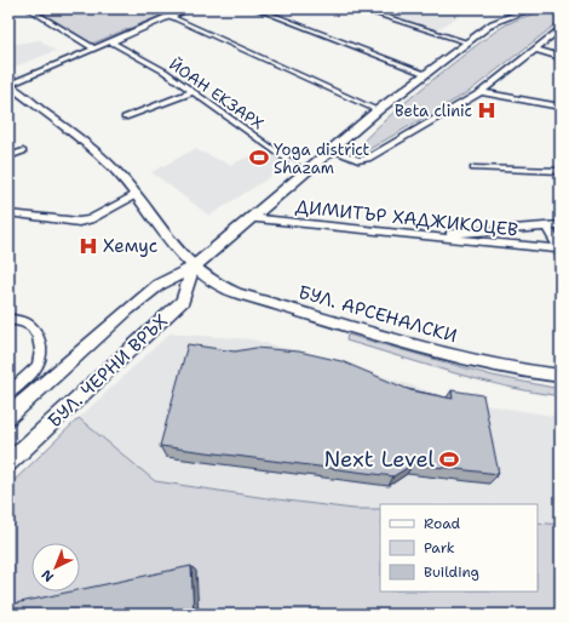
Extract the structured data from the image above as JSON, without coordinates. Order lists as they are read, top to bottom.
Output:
{
  "streets": {
    "main road": ["БУЛ. ЧЕРНИ ВРЪХ"],
    "street": ["ЙОАН ЕКЗАРХ", "ДИМИТЪР ХАДЖИКОЦЕВ", "БУЛ. АРСЕНАЛСКИ"]
  },
  "crossings": [
    ["ЙОАН ЕКЗАРХ", "БУЛ. ЧЕРНИ ВРЪХ"],
    ["ДИМИТЪР ХАДЖИКОЦЕВ", "БУЛ. ЧЕРНИ ВРЪХ"],
    ["БУЛ. АРСЕНАЛСКИ", "БУЛ. ЧЕРНИ ВРЪХ"]
  ],
  "places": {
    "hospital": ["Beta clinic", "Хемус"],
    "sports": ["Yoga district Shazam", "Next Level"]
  },
  "legend": ["Road", "Park", "Building"],
  "north": "bottom left"
}
